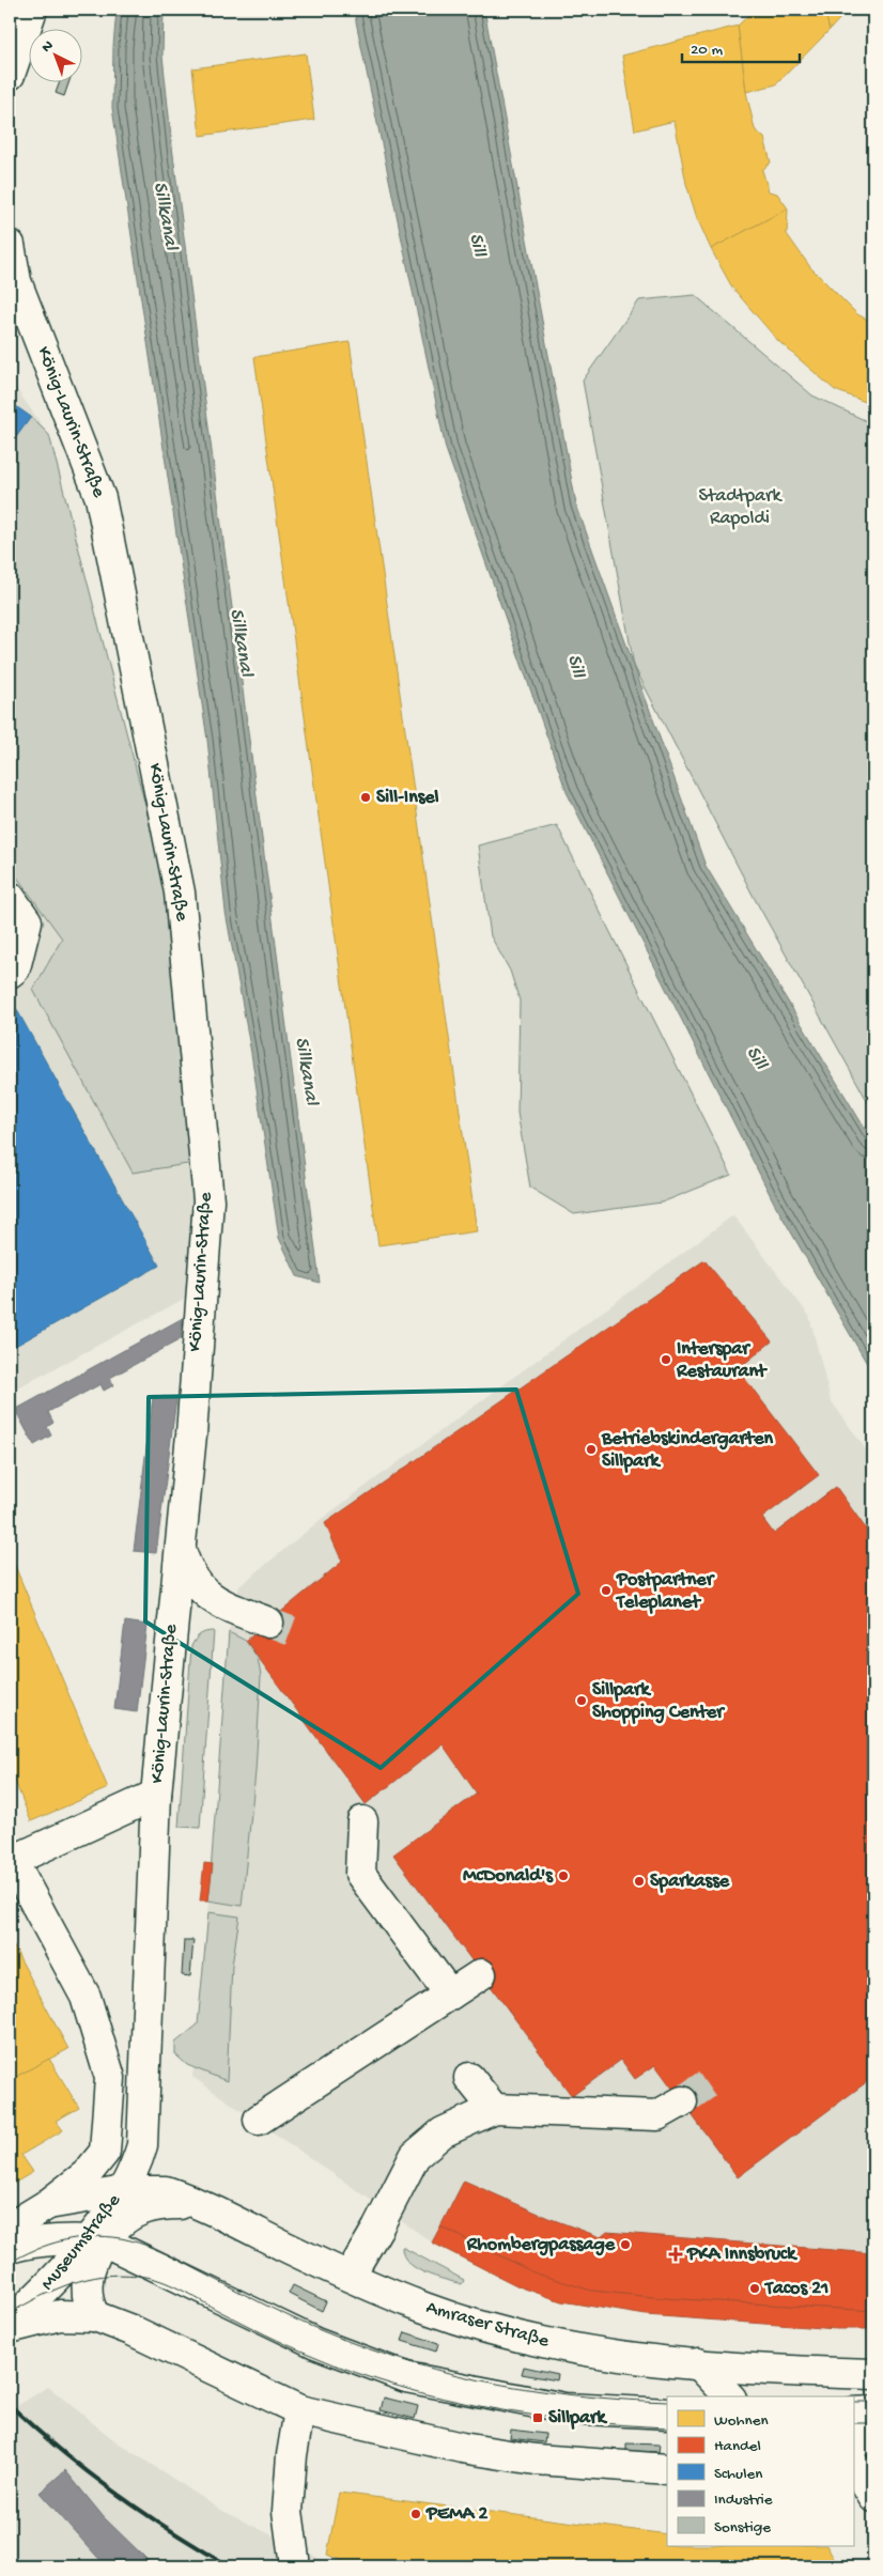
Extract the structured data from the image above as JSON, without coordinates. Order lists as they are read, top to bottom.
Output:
{
  "streets": {
    "street": ["König-Laurin-Straße", "Museumstraße", "Amraser Straße"]
  },
  "crossings": [
    ["König-Laurin-Straße", "Museumstraße"],
    ["König-Laurin-Straße", "Amraser Straße"],
    ["Museumstraße", "Amraser Straße"]
  ],
  "water": ["Sillkanal", "Sill"],
  "parks": ["Stadtpark Rapoldi"],
  "places": {
    "other": [
      "Sill-Insel",
      "Interspar Restaurant",
      "Betriebskindergarten Sillpark",
      "Postpartner Teleplanet",
      "Sillpark Shopping Center",
      "McDonald's",
      "Sparkasse",
      "Rhombergpassage",
      "Tacos 21",
      "PEMA 2"
    ],
    "health": ["PKA Innsbruck"],
    "transit": ["Sillpark"]
  },
  "legend": [
    "Wohnen",
    "Handel",
    "Schulen",
    "Industrie",
    "Sonstige"
  ],
  "scale_bar": "20 m",
  "north": "top left"
}
